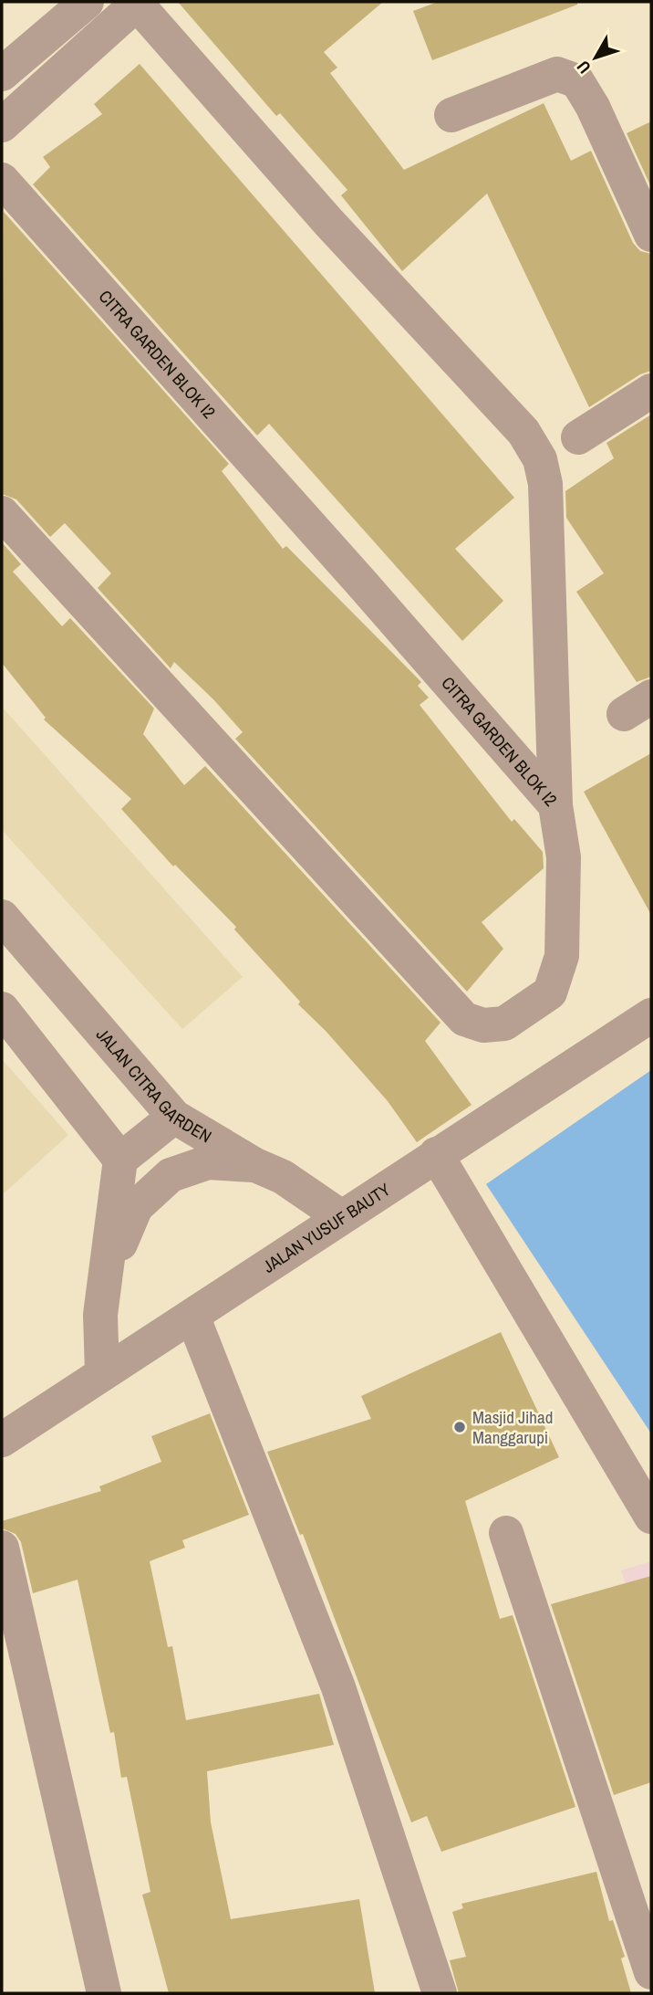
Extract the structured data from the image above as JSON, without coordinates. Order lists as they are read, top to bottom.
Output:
{
  "streets": {
    "street": ["CITRA GARDEN BLOK I2", "JALAN CITRA GARDEN", "JALAN YUSUF BAUTY"]
  },
  "crossings": [
    ["JALAN CITRA GARDEN", "JALAN YUSUF BAUTY"]
  ],
  "places": ["Masjid Jihad Manggarupi"],
  "north": "bottom left"
}
